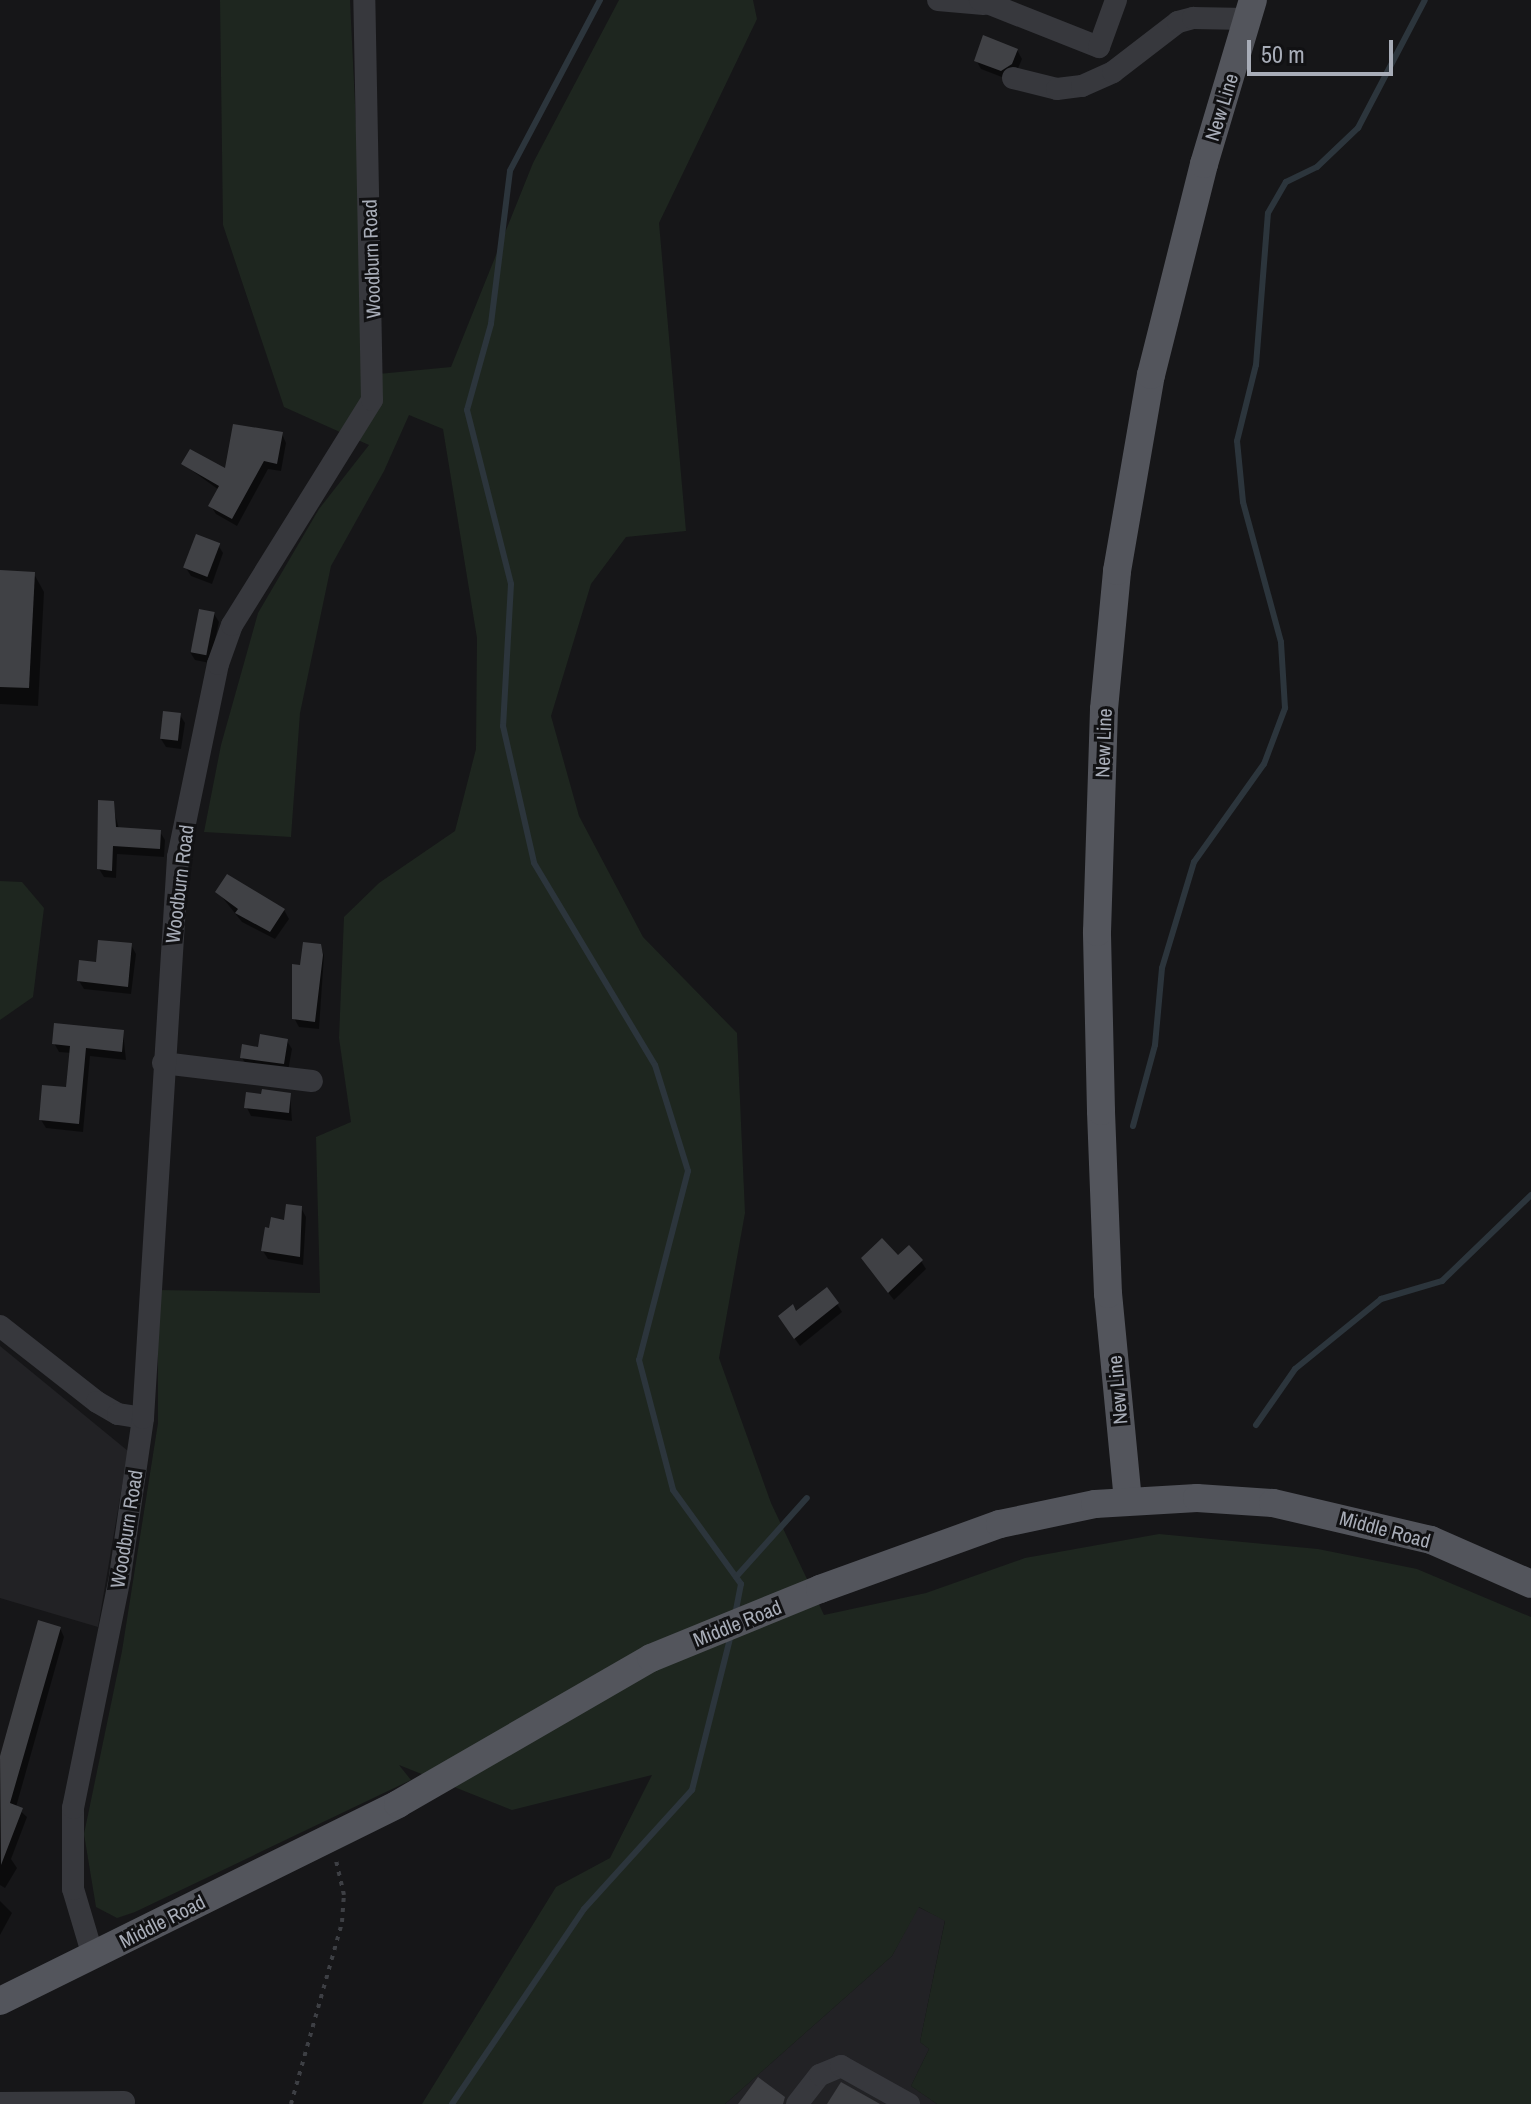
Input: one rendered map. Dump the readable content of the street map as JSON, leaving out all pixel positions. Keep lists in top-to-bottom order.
{
  "streets": {
    "main road": ["New Line", "Middle Road"],
    "street": ["Woodburn Road"]
  },
  "crossings": [
    ["New Line", "Middle Road"],
    ["Woodburn Road", "Middle Road"]
  ],
  "scale_bar": "50 m"
}
